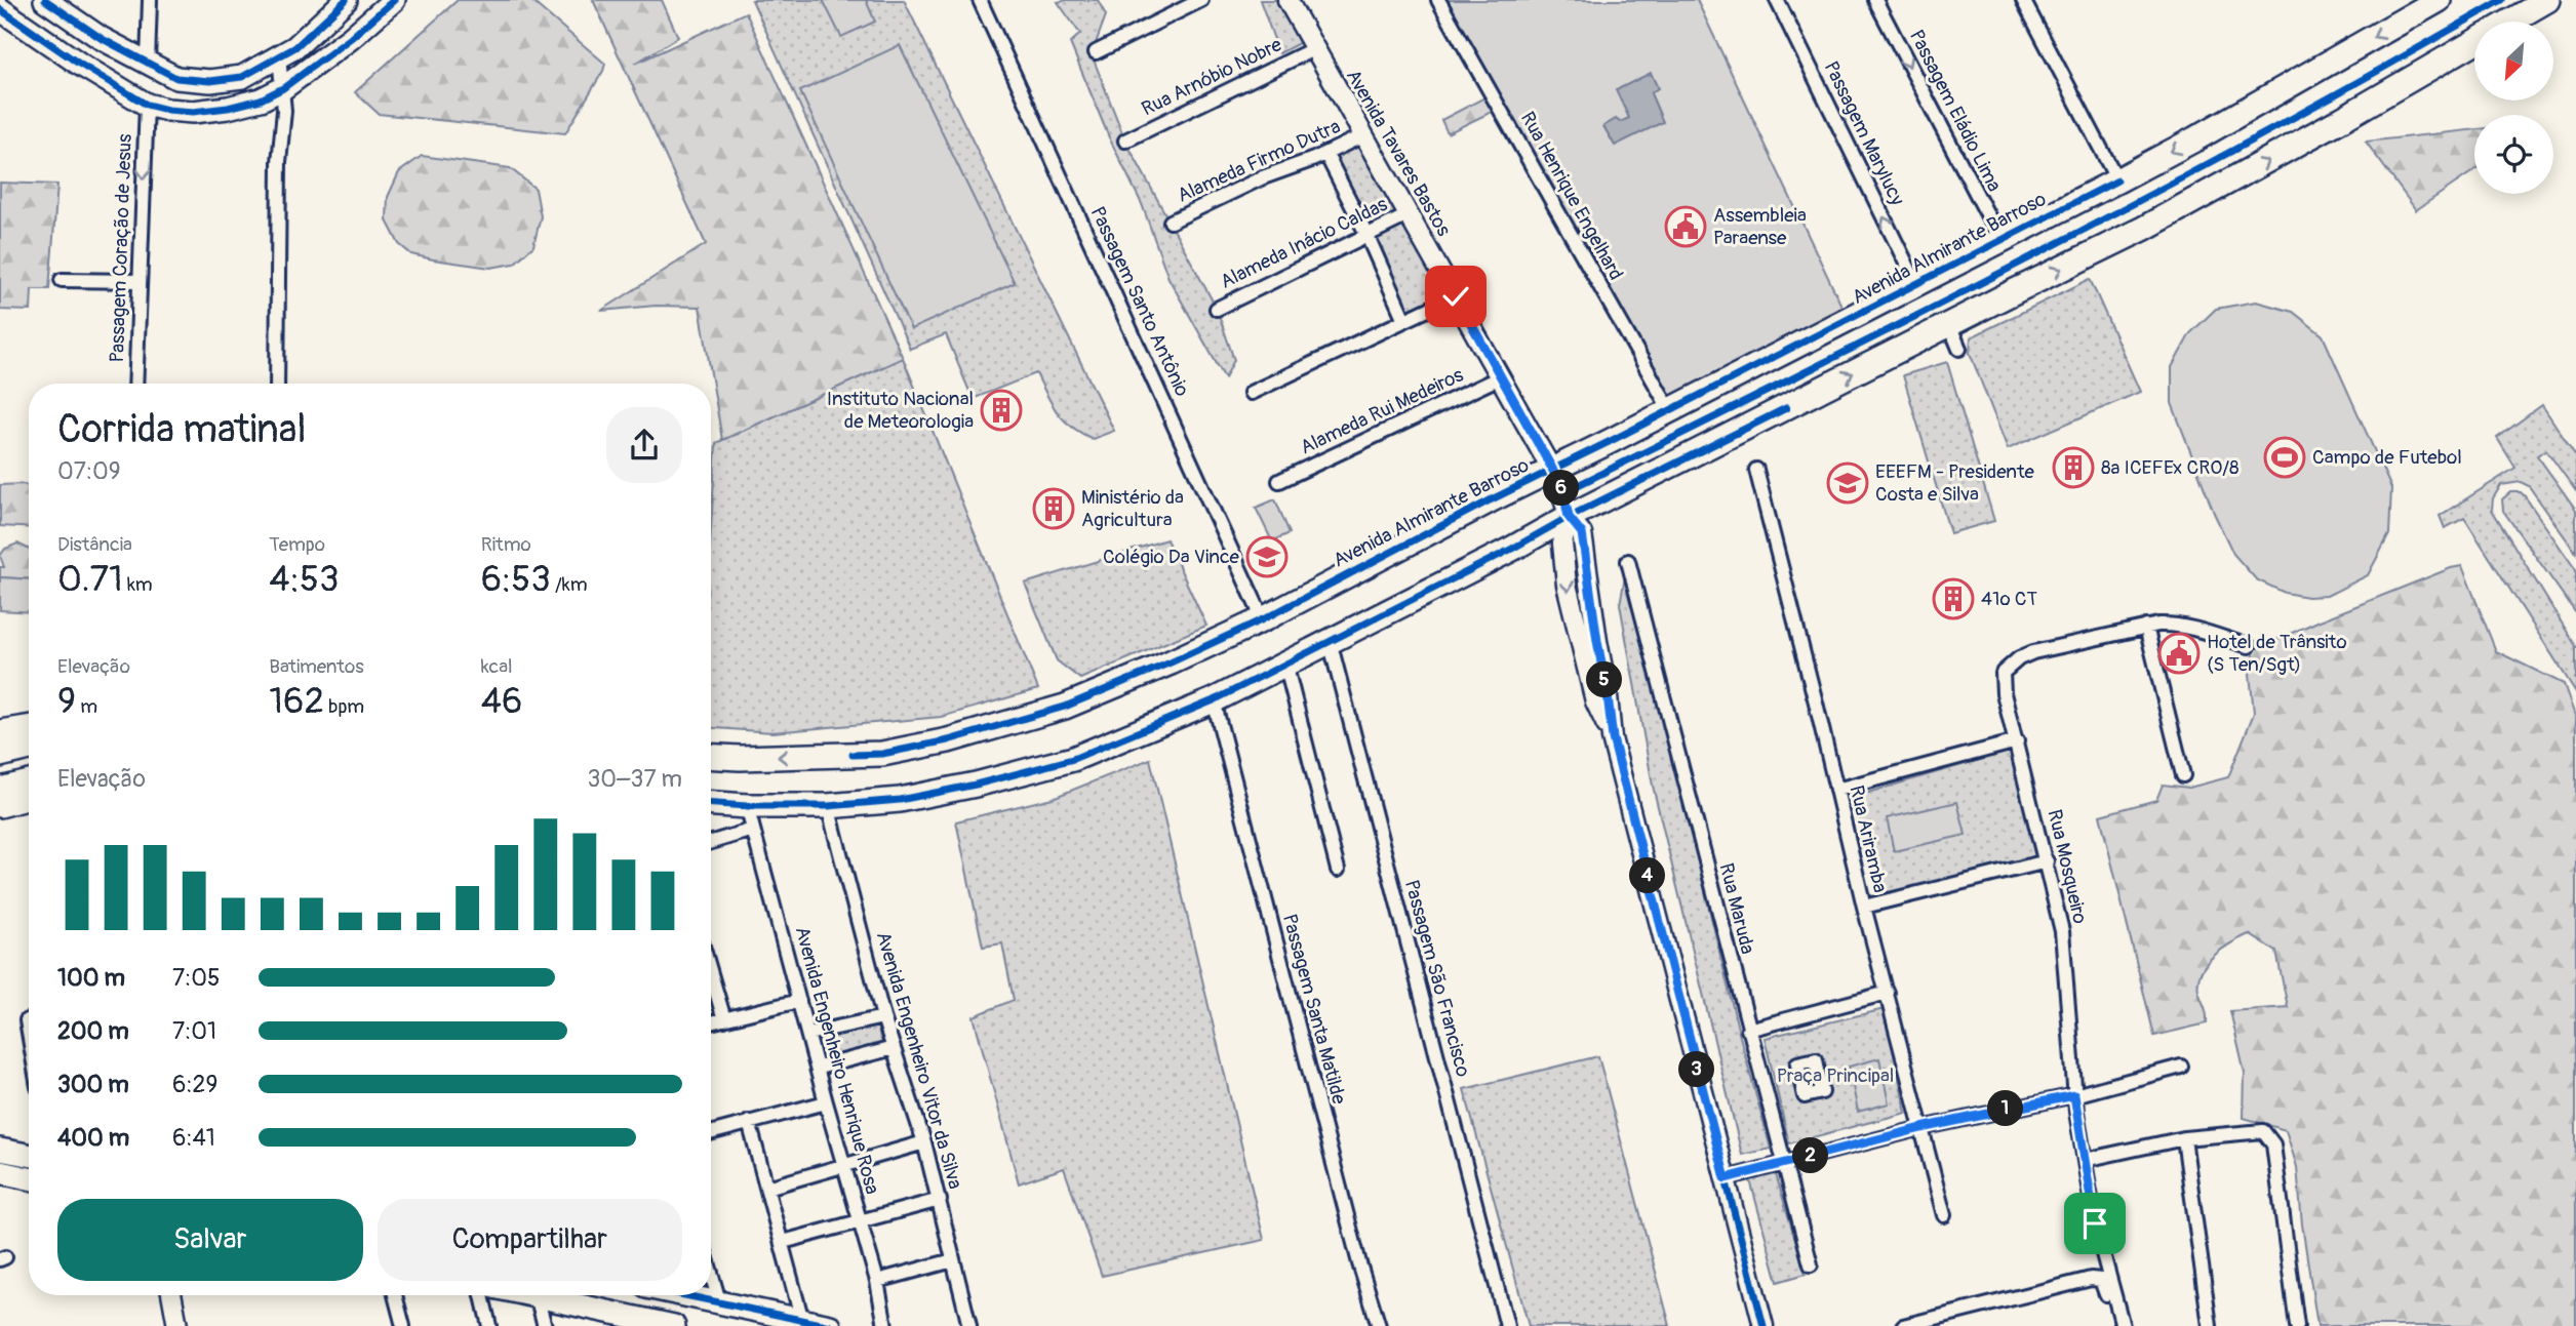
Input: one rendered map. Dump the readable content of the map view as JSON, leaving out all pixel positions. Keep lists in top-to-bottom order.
{
  "streets": {
    "highway": ["Avenida Almirante Barroso"],
    "main road": ["Avenida Tavares Bastos"],
    "street": [
      "Rua Arnóbio Nobre",
      "Passagem Eládio Lima",
      "Passagem Marylucy",
      "Alameda Firmo Dutra",
      "Rua Henrique Engelhard",
      "Alameda Inácio Caldas",
      "Passagem Coração de Jesus",
      "Passagem Santo Antônio",
      "Alameda Rui Medeiros",
      "Rua Ariramba",
      "Rua Mosqueiro",
      "Rua Maruda",
      "Passagem São Francisco",
      "Passagem Santa Matilde",
      "Avenida Engenheiro Henrique Rosa",
      "Avenida Engenheiro Vitor da Silva"
    ]
  },
  "crossings": [
    ["Rua Arnóbio Nobre", "Avenida Tavares Bastos"],
    ["Passagem Eládio Lima", "Avenida Almirante Barroso"],
    ["Passagem Marylucy", "Avenida Almirante Barroso"],
    ["Avenida Tavares Bastos", "Alameda Firmo Dutra"],
    ["Avenida Tavares Bastos", "Alameda Inácio Caldas"],
    ["Avenida Tavares Bastos", "Avenida Almirante Barroso"],
    ["Avenida Tavares Bastos", "Alameda Rui Medeiros"],
    ["Rua Henrique Engelhard", "Avenida Almirante Barroso"],
    ["Avenida Almirante Barroso", "Passagem Santo Antônio"]
  ],
  "one_way": ["Passagem Eládio Lima", "Passagem Marylucy", "Passagem Coração de Jesus"],
  "parks": ["Praça Principal"],
  "places": {
    "public building": ["Assembleia Paraense", "Hotel de Trânsito (S Ten/Sgt)"],
    "building": [
      "Instituto Nacional de Meteorologia",
      "8ª ICEFEx CRO/8",
      "Ministério da Agricultura",
      "41º CT"
    ],
    "sports": ["Campo de Futebol"],
    "school or university": ["EEEFM - Presidente Costa e Silva", "Colégio Da Vince"]
  },
  "north": "bottom left",
  "page": {
    "heading": ["Corrida matinal", "07:09"],
    "pins": [
      "6",
      "5",
      "4",
      "3",
      "1",
      "2"
    ],
    "stats": [
      ["Distância", "0.71 km"],
      ["Tempo", "4:53"],
      ["Ritmo", "6:53 /km"],
      ["Elevação", "9 m"],
      ["Batimentos", "162 bpm"],
      ["kcal", "46"]
    ],
    "chart": ["Elevação", "30–37 m"],
    "list": [
      {
        "name": "100 m",
        "note": "7:05"
      },
      {
        "name": "200 m",
        "note": "7:01"
      },
      {
        "name": "300 m",
        "note": "6:29"
      },
      {
        "name": "400 m",
        "note": "6:41"
      }
    ],
    "buttons": ["Salvar", "Compartilhar"]
  }
}
